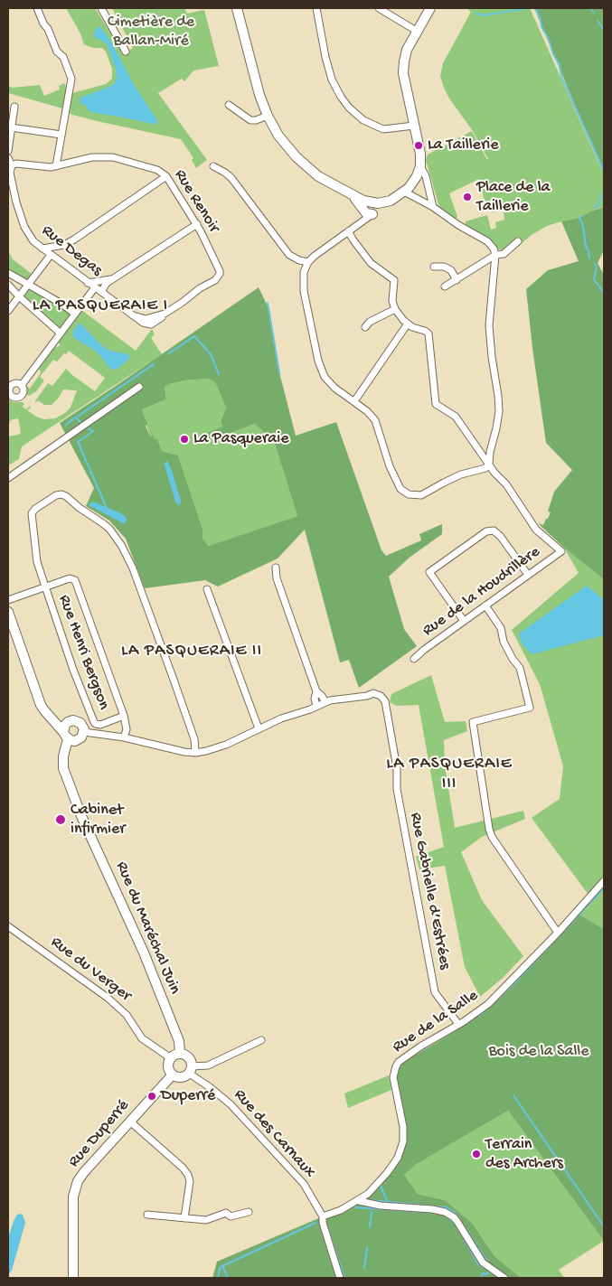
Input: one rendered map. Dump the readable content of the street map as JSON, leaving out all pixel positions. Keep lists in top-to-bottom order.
{
  "streets": {
    "street": [
      "Rue Renoir",
      "Rue Degas",
      "Rue de la Houdrillère",
      "Rue Henri Bergson",
      "Rue Gabrielle d’Estrées",
      "Rue du Maréchal Juin",
      "Rue du Verger",
      "Rue de la Salle",
      "Rue Duperré",
      "Rue des Carnaux"
    ]
  },
  "crossings": [
    ["Rue Renoir", "Rue Degas"],
    ["Rue Gabrielle d’Estrées", "Rue de la Salle"],
    ["Rue du Maréchal Juin", "Rue du Verger"],
    ["Rue du Maréchal Juin", "Rue Duperré"],
    ["Rue du Maréchal Juin", "Rue des Carnaux"],
    ["Rue du Verger", "Rue Duperré"],
    ["Rue du Verger", "Rue des Carnaux"],
    ["Rue de la Salle", "Rue des Carnaux"],
    ["Rue Duperré", "Rue des Carnaux"]
  ],
  "districts": ["LA PASQUERAIE I", "LA PASQUERAIE II", "LA PASQUERAIE III"],
  "parks": ["Cimetière de Ballan-Miré", "Bois de la Salle"],
  "places": [
    "La Taillerie",
    "Place de la Taillerie",
    "La Pasqueraie",
    "Cabinet infirmier",
    "Duperré",
    "Terrain des Archers"
  ]
}
